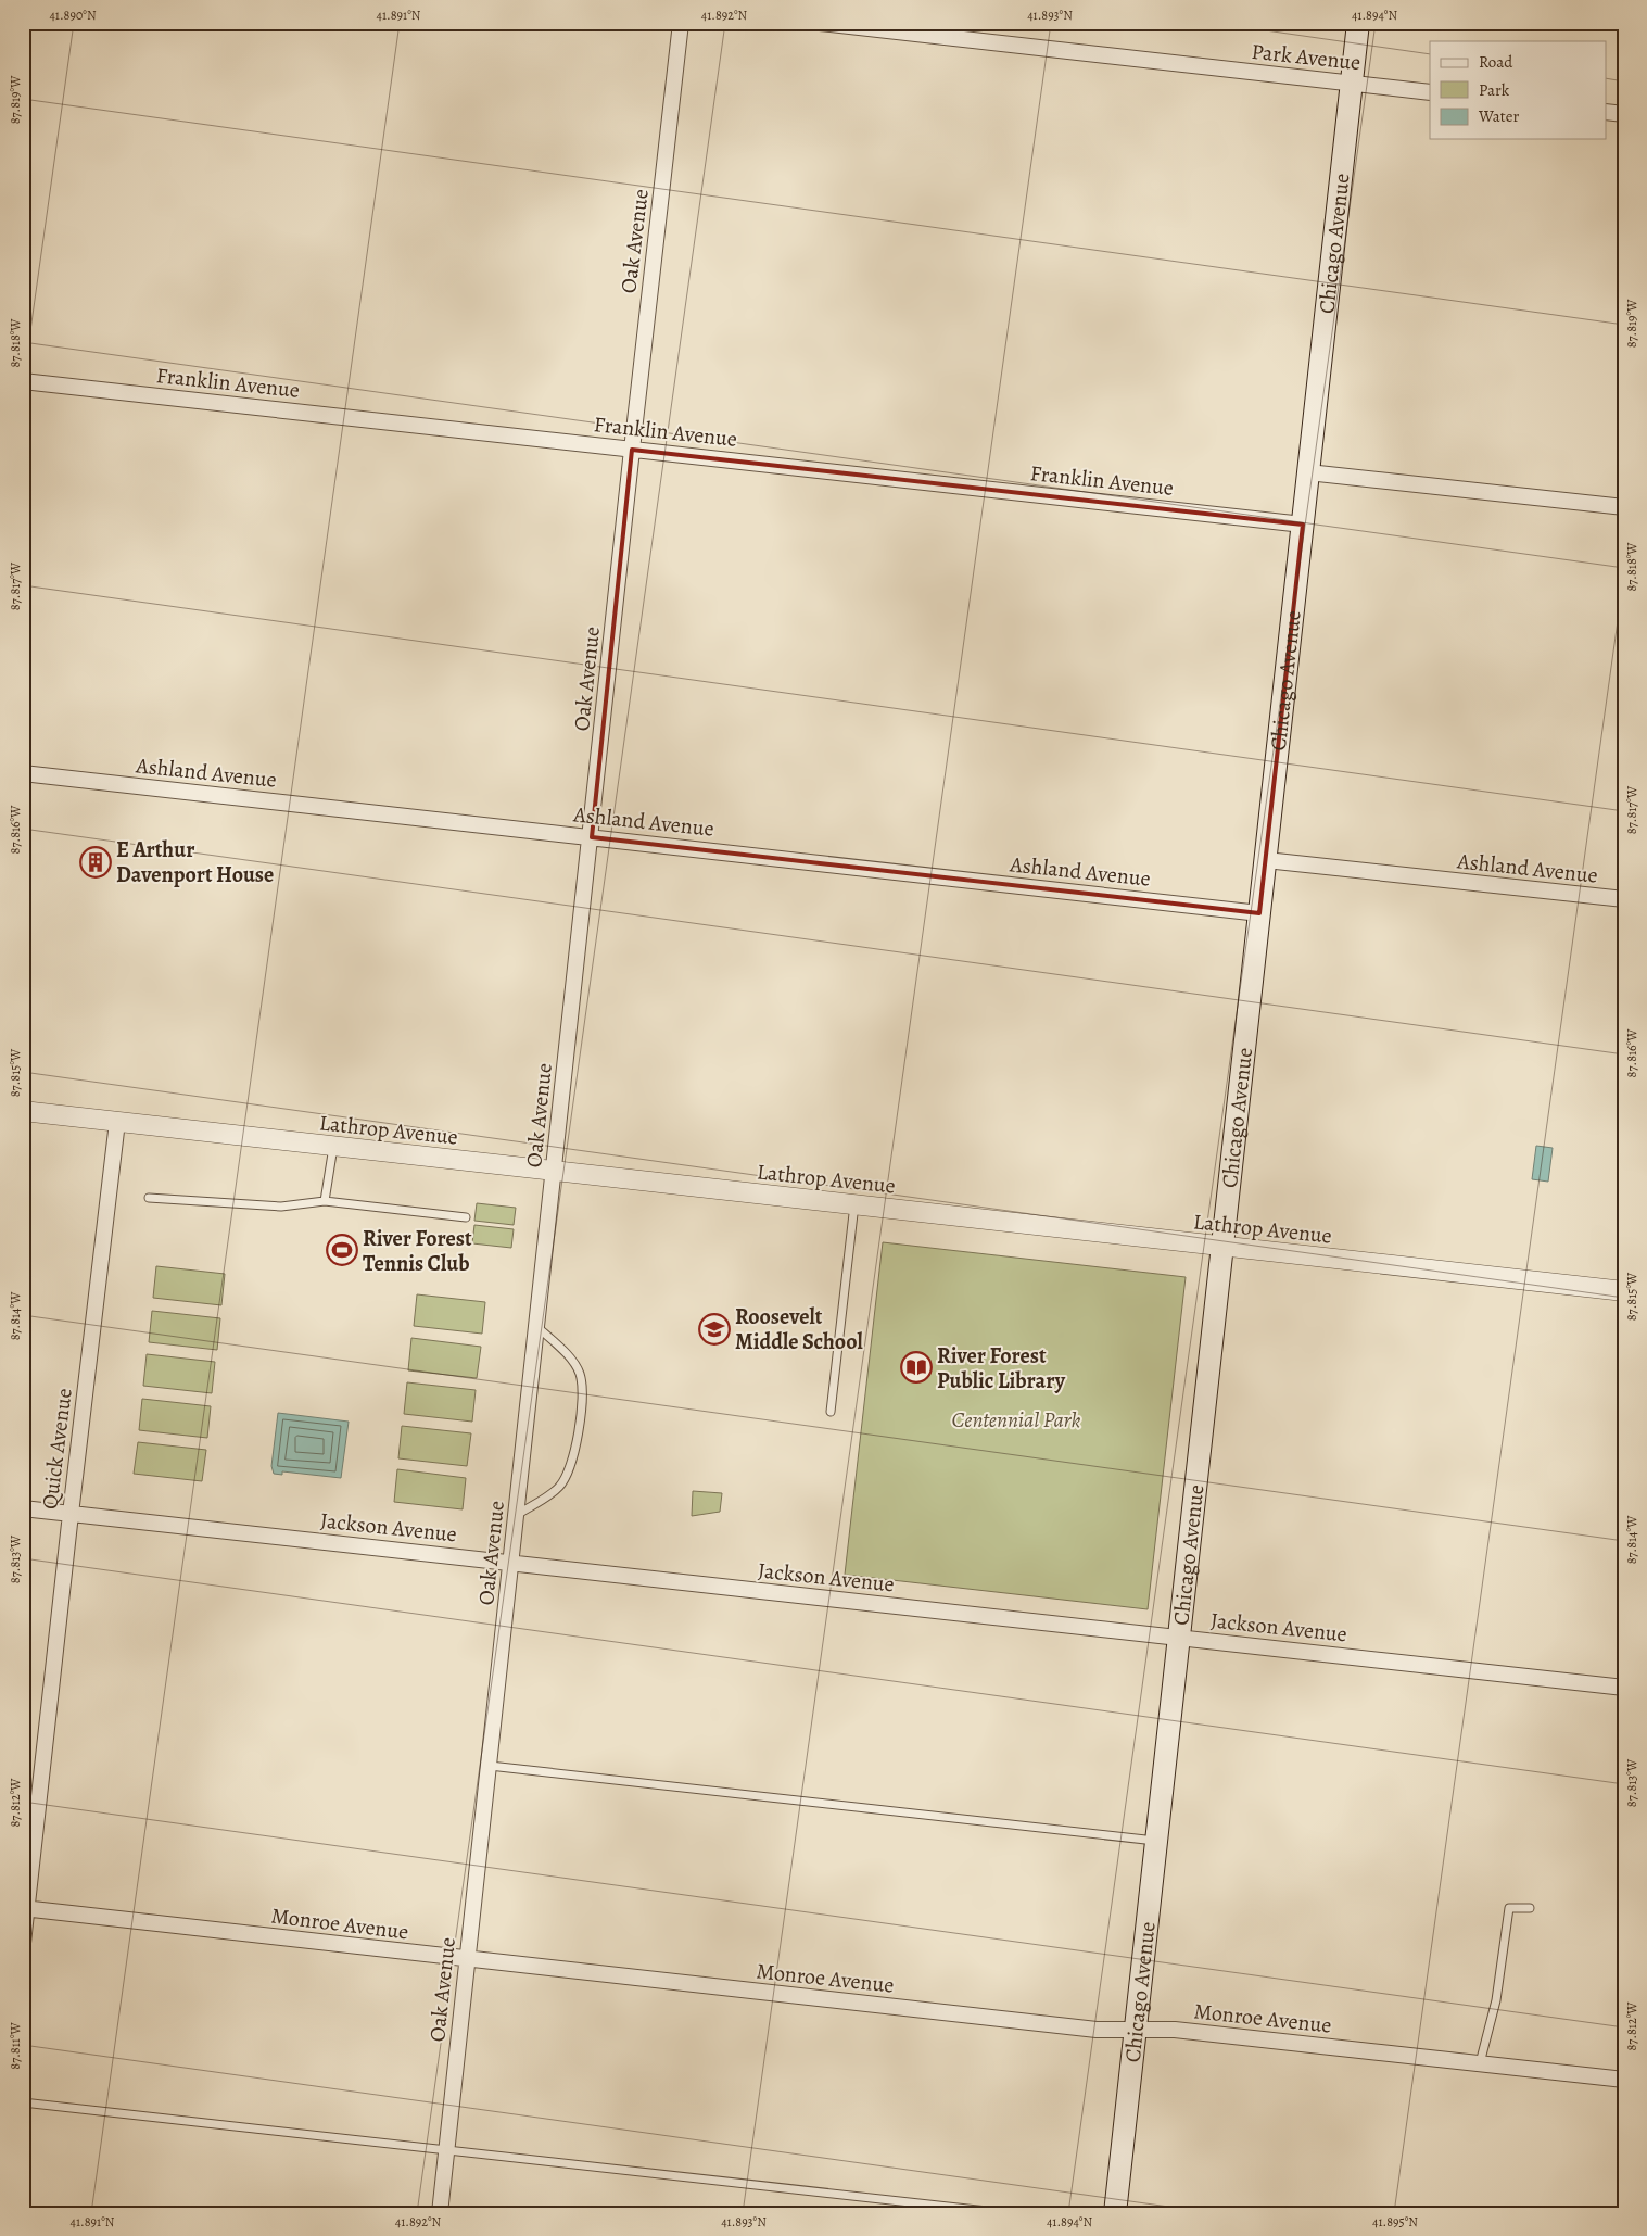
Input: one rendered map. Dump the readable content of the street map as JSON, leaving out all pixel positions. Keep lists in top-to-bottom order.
{
  "streets": {
    "main road": ["Chicago Avenue"],
    "street": [
      "Park Avenue",
      "Oak Avenue",
      "Franklin Avenue",
      "Ashland Avenue",
      "Lathrop Avenue",
      "Quick Avenue",
      "Jackson Avenue",
      "Monroe Avenue"
    ]
  },
  "crossings": [
    ["Park Avenue", "Chicago Avenue"],
    ["Oak Avenue", "Franklin Avenue"],
    ["Oak Avenue", "Ashland Avenue"],
    ["Oak Avenue", "Lathrop Avenue"],
    ["Oak Avenue", "Jackson Avenue"],
    ["Oak Avenue", "Monroe Avenue"],
    ["Chicago Avenue", "Franklin Avenue"],
    ["Chicago Avenue", "Ashland Avenue"],
    ["Chicago Avenue", "Lathrop Avenue"],
    ["Chicago Avenue", "Jackson Avenue"],
    ["Chicago Avenue", "Monroe Avenue"],
    ["Lathrop Avenue", "Quick Avenue"],
    ["Quick Avenue", "Jackson Avenue"],
    ["Quick Avenue", "Monroe Avenue"]
  ],
  "parks": ["Centennial Park"],
  "places": {
    "building": ["E Arthur Davenport House"],
    "sports": ["River Forest Tennis Club"],
    "school or university": ["Roosevelt Middle School"],
    "library": ["River Forest Public Library"]
  },
  "legend": ["Road", "Park", "Water"],
  "coordinates": [
    "41.890°N",
    "41.891°N",
    "41.892°N",
    "41.893°N",
    "41.894°N",
    "87.819°W",
    "87.818°W",
    "87.817°W",
    "87.816°W",
    "87.815°W",
    "87.814°W",
    "87.813°W",
    "87.812°W",
    "87.811°W",
    "41.895°N"
  ]
}
